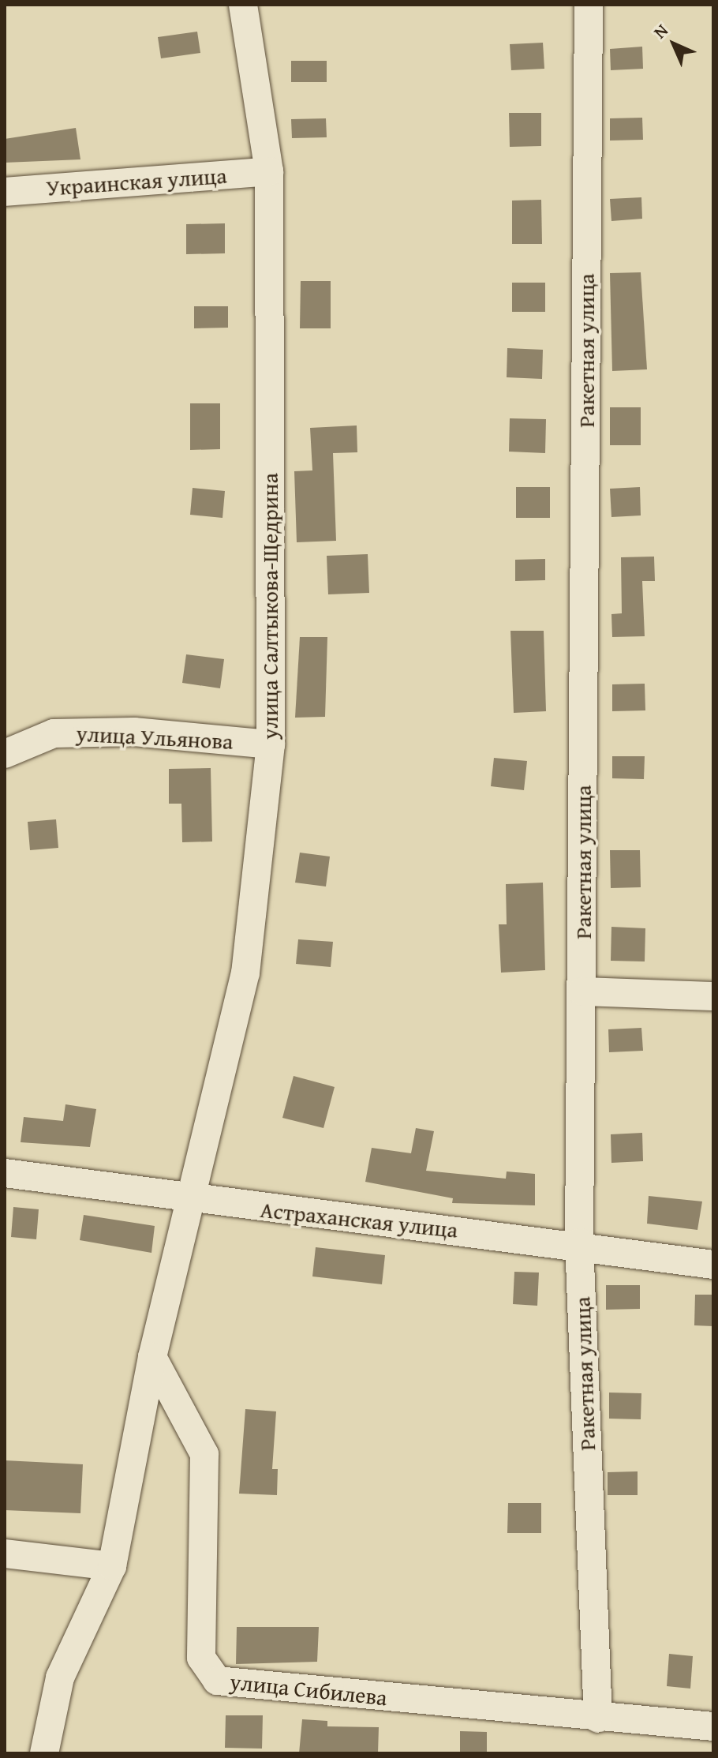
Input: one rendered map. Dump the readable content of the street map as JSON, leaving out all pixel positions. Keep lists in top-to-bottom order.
{
  "streets": {
    "street": [
      "Украинская улица",
      "Ракетная улица",
      "улица Салтыкова-Щедрина",
      "улица Ульянова",
      "Астраханская улица",
      "улица Сибилева"
    ]
  },
  "crossings": [
    ["Украинская улица", "улица Салтыкова-Щедрина"],
    ["Ракетная улица", "Астраханская улица"],
    ["Ракетная улица", "улица Сибилева"],
    ["улица Салтыкова-Щедрина", "улица Ульянова"],
    ["улица Салтыкова-Щедрина", "Астраханская улица"]
  ],
  "north": "top left"
}
